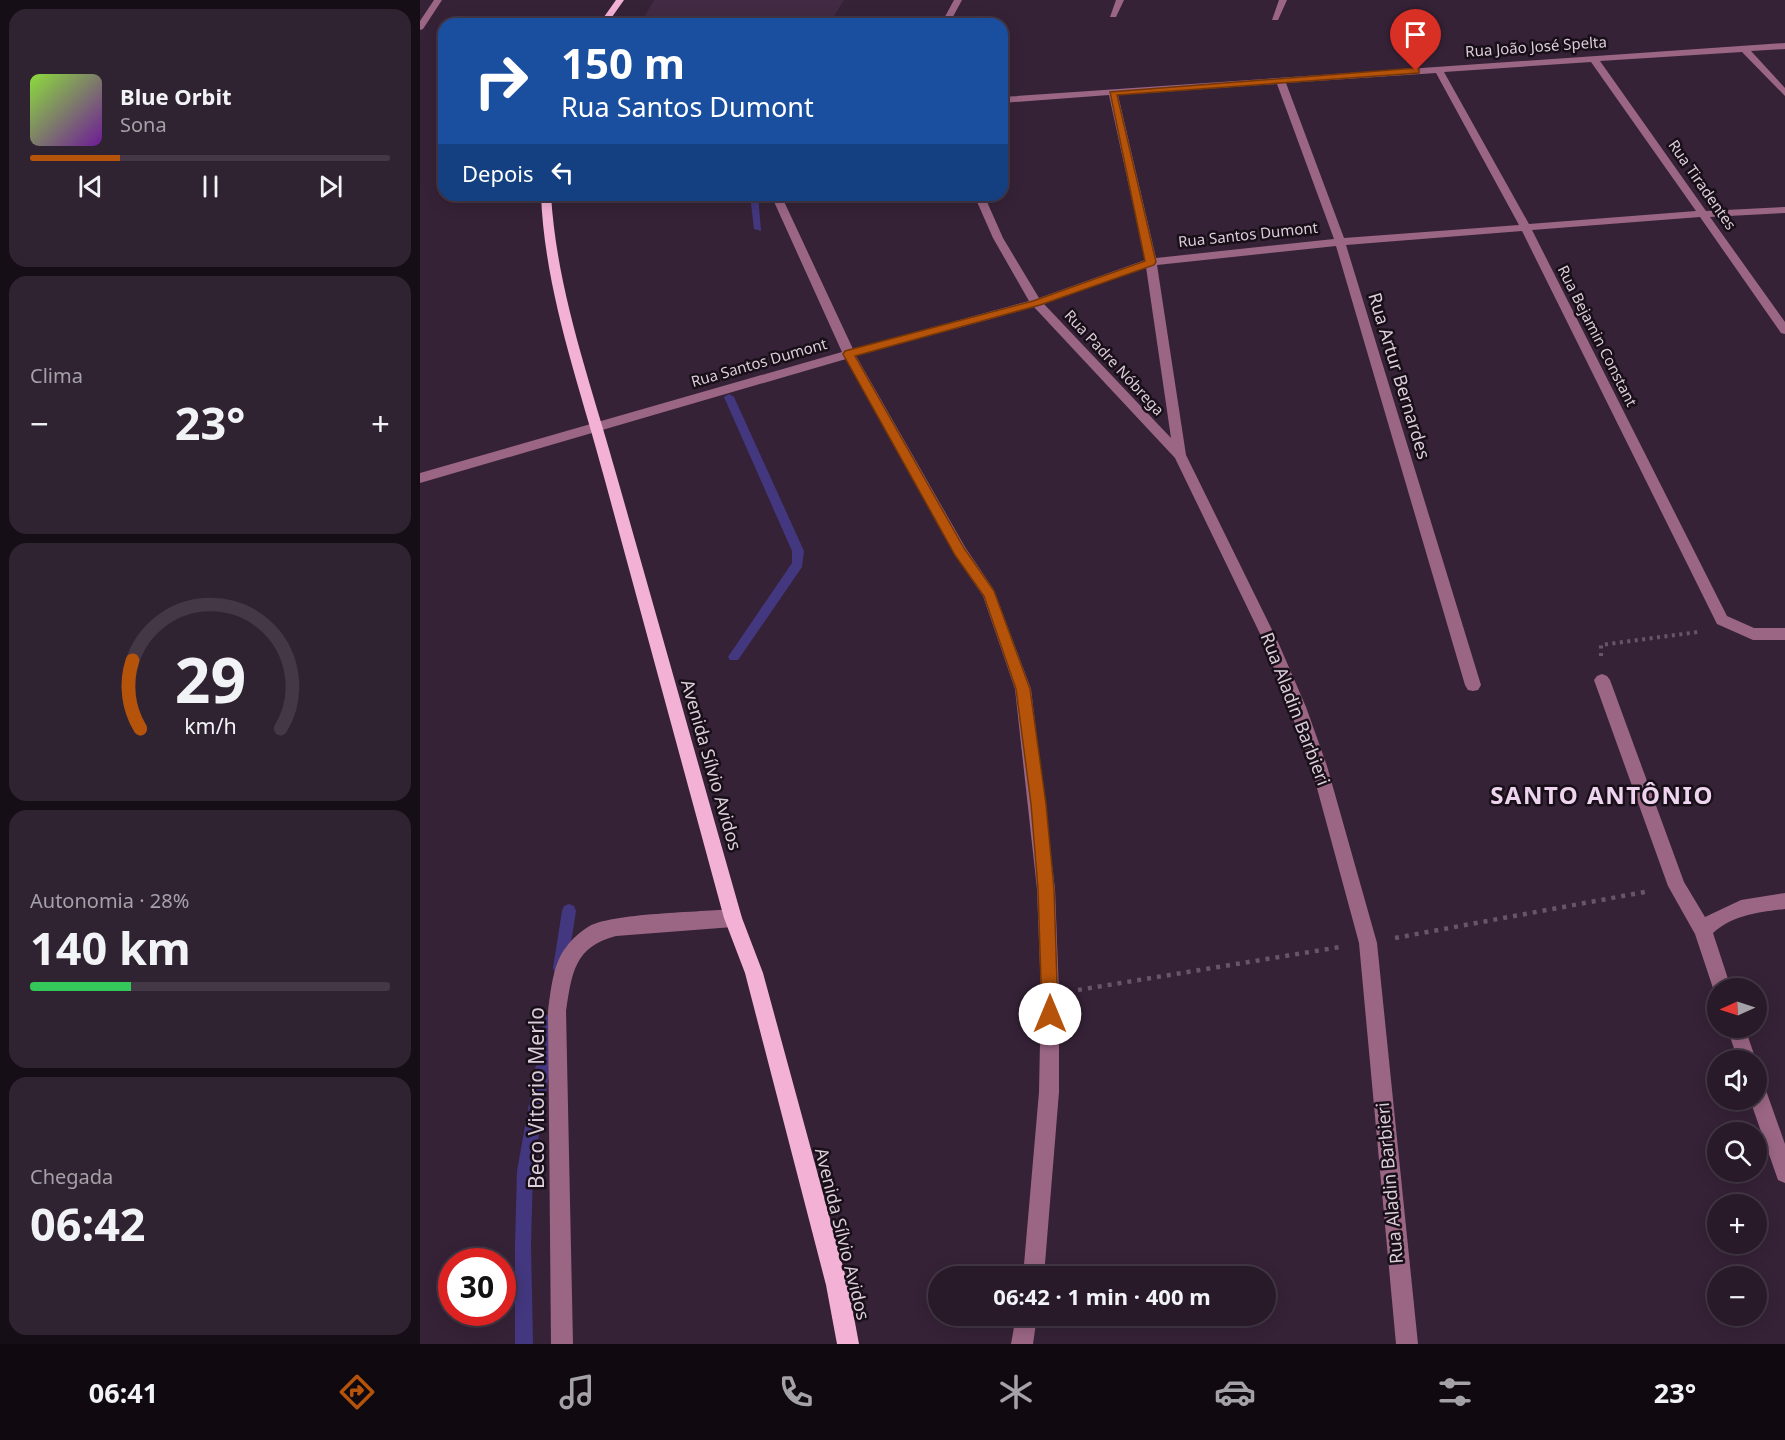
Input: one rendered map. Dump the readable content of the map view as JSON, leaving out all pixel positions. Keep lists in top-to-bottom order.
{
  "streets": {
    "main road": ["Avenida Sílvio Avidos"],
    "street": [
      "Rua João José Spelta",
      "Rua Tiradentes",
      "Rua Santos Dumont",
      "Rua Bejamin Constant",
      "Rua Padre Nóbrega",
      "Rua Artur Bernardes",
      "Rua Aladin Barbieri",
      "Beco Vitorio Merlo"
    ]
  },
  "crossings": [
    ["Rua João José Spelta", "Rua Tiradentes"],
    ["Rua João José Spelta", "Rua Bejamin Constant"],
    ["Rua João José Spelta", "Rua Artur Bernardes"],
    ["Rua João José Spelta", "Rua Aladin Barbieri"],
    ["Rua Tiradentes", "Rua Santos Dumont"],
    ["Rua Santos Dumont", "Rua Bejamin Constant"],
    ["Rua Santos Dumont", "Rua Padre Nóbrega"],
    ["Rua Santos Dumont", "Rua Artur Bernardes"],
    ["Rua Santos Dumont", "Rua Aladin Barbieri"],
    ["Rua Santos Dumont", "Avenida Sílvio Avidos"],
    ["Rua Padre Nóbrega", "Rua Aladin Barbieri"],
    ["Avenida Sílvio Avidos", "Beco Vitorio Merlo"]
  ],
  "districts": ["SANTO ANTÔNIO"],
  "north": "left",
  "page": {
    "turn": ["150 m", "Rua Santos Dumont"],
    "song": ["Blue Orbit", "Sona"],
    "then": "Depois",
    "tile": [
      "Clima",
      ["Autonomia · 28%", "140 km"],
      ["Chegada", "06:42"]
    ],
    "heat": ["−", "23°", "+"],
    "map_buttons": ["+", "−"],
    "limit": "30",
    "trip": "06:42 · 1 min · 400 m",
    "tabs": ["06:41", "23°"],
    "gauge": ["29", "km/h"]
  }
}
